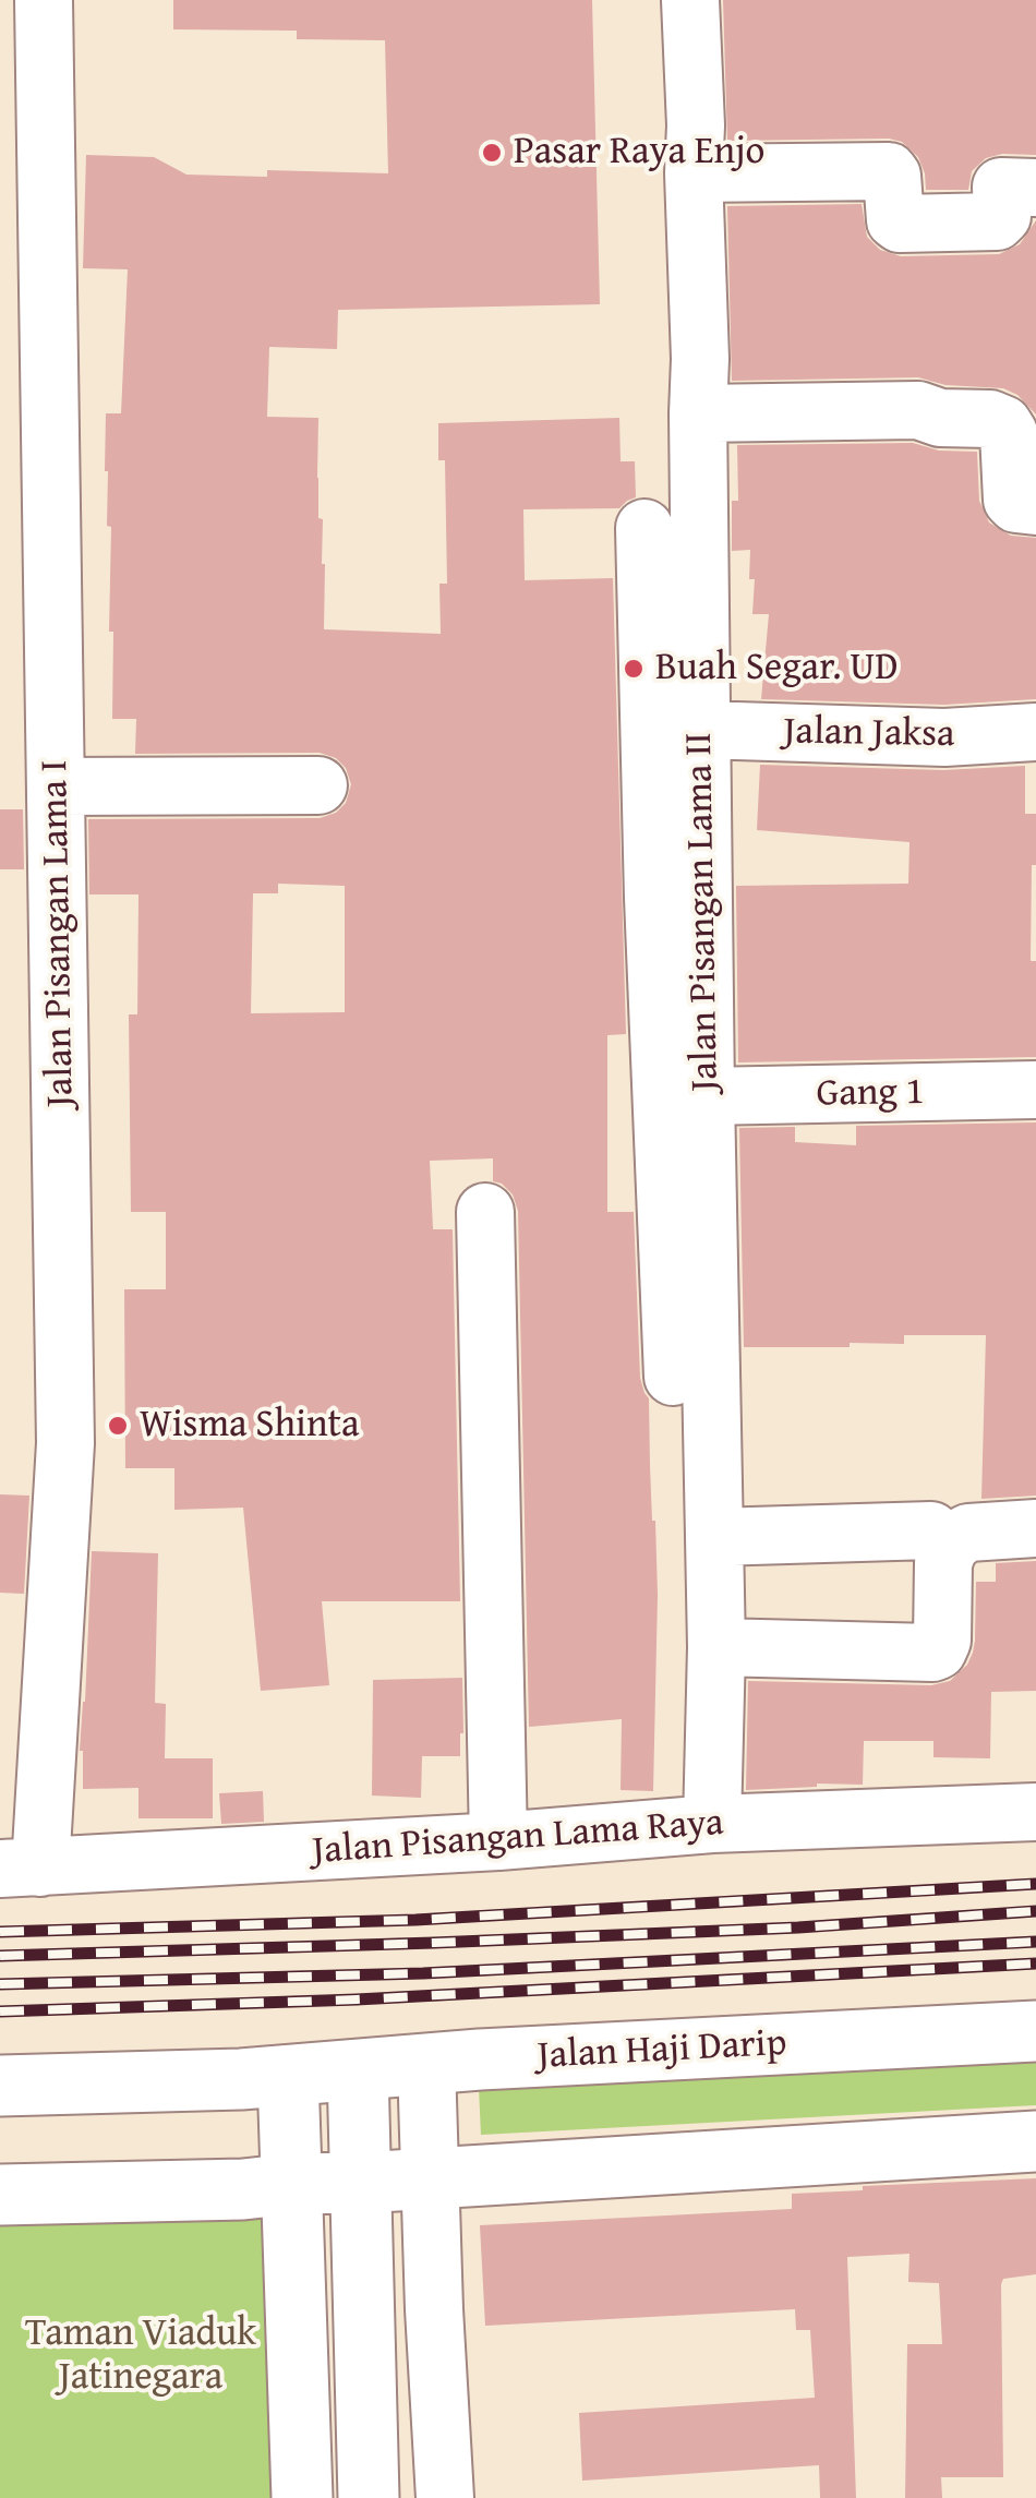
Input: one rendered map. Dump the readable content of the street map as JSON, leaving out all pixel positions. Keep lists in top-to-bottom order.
{
  "streets": {
    "main road": ["Jalan Haji Darip"],
    "street": [
      "Jalan Jaksa",
      "Jalan Pisangan Lama II",
      "Jalan Pisangan Lama I",
      "Gang 1",
      "Jalan Pisangan Lama Raya"
    ]
  },
  "crossings": [
    ["Jalan Jaksa", "Jalan Pisangan Lama II"],
    ["Jalan Pisangan Lama II", "Gang 1"],
    ["Jalan Pisangan Lama II", "Jalan Pisangan Lama Raya"],
    ["Jalan Pisangan Lama I", "Jalan Pisangan Lama Raya"]
  ],
  "parks": ["Taman Viaduk Jatinegara"],
  "places": ["Pasar Raya Enjo", "Buah Segar. UD", "Wisma Shinta"]
}
